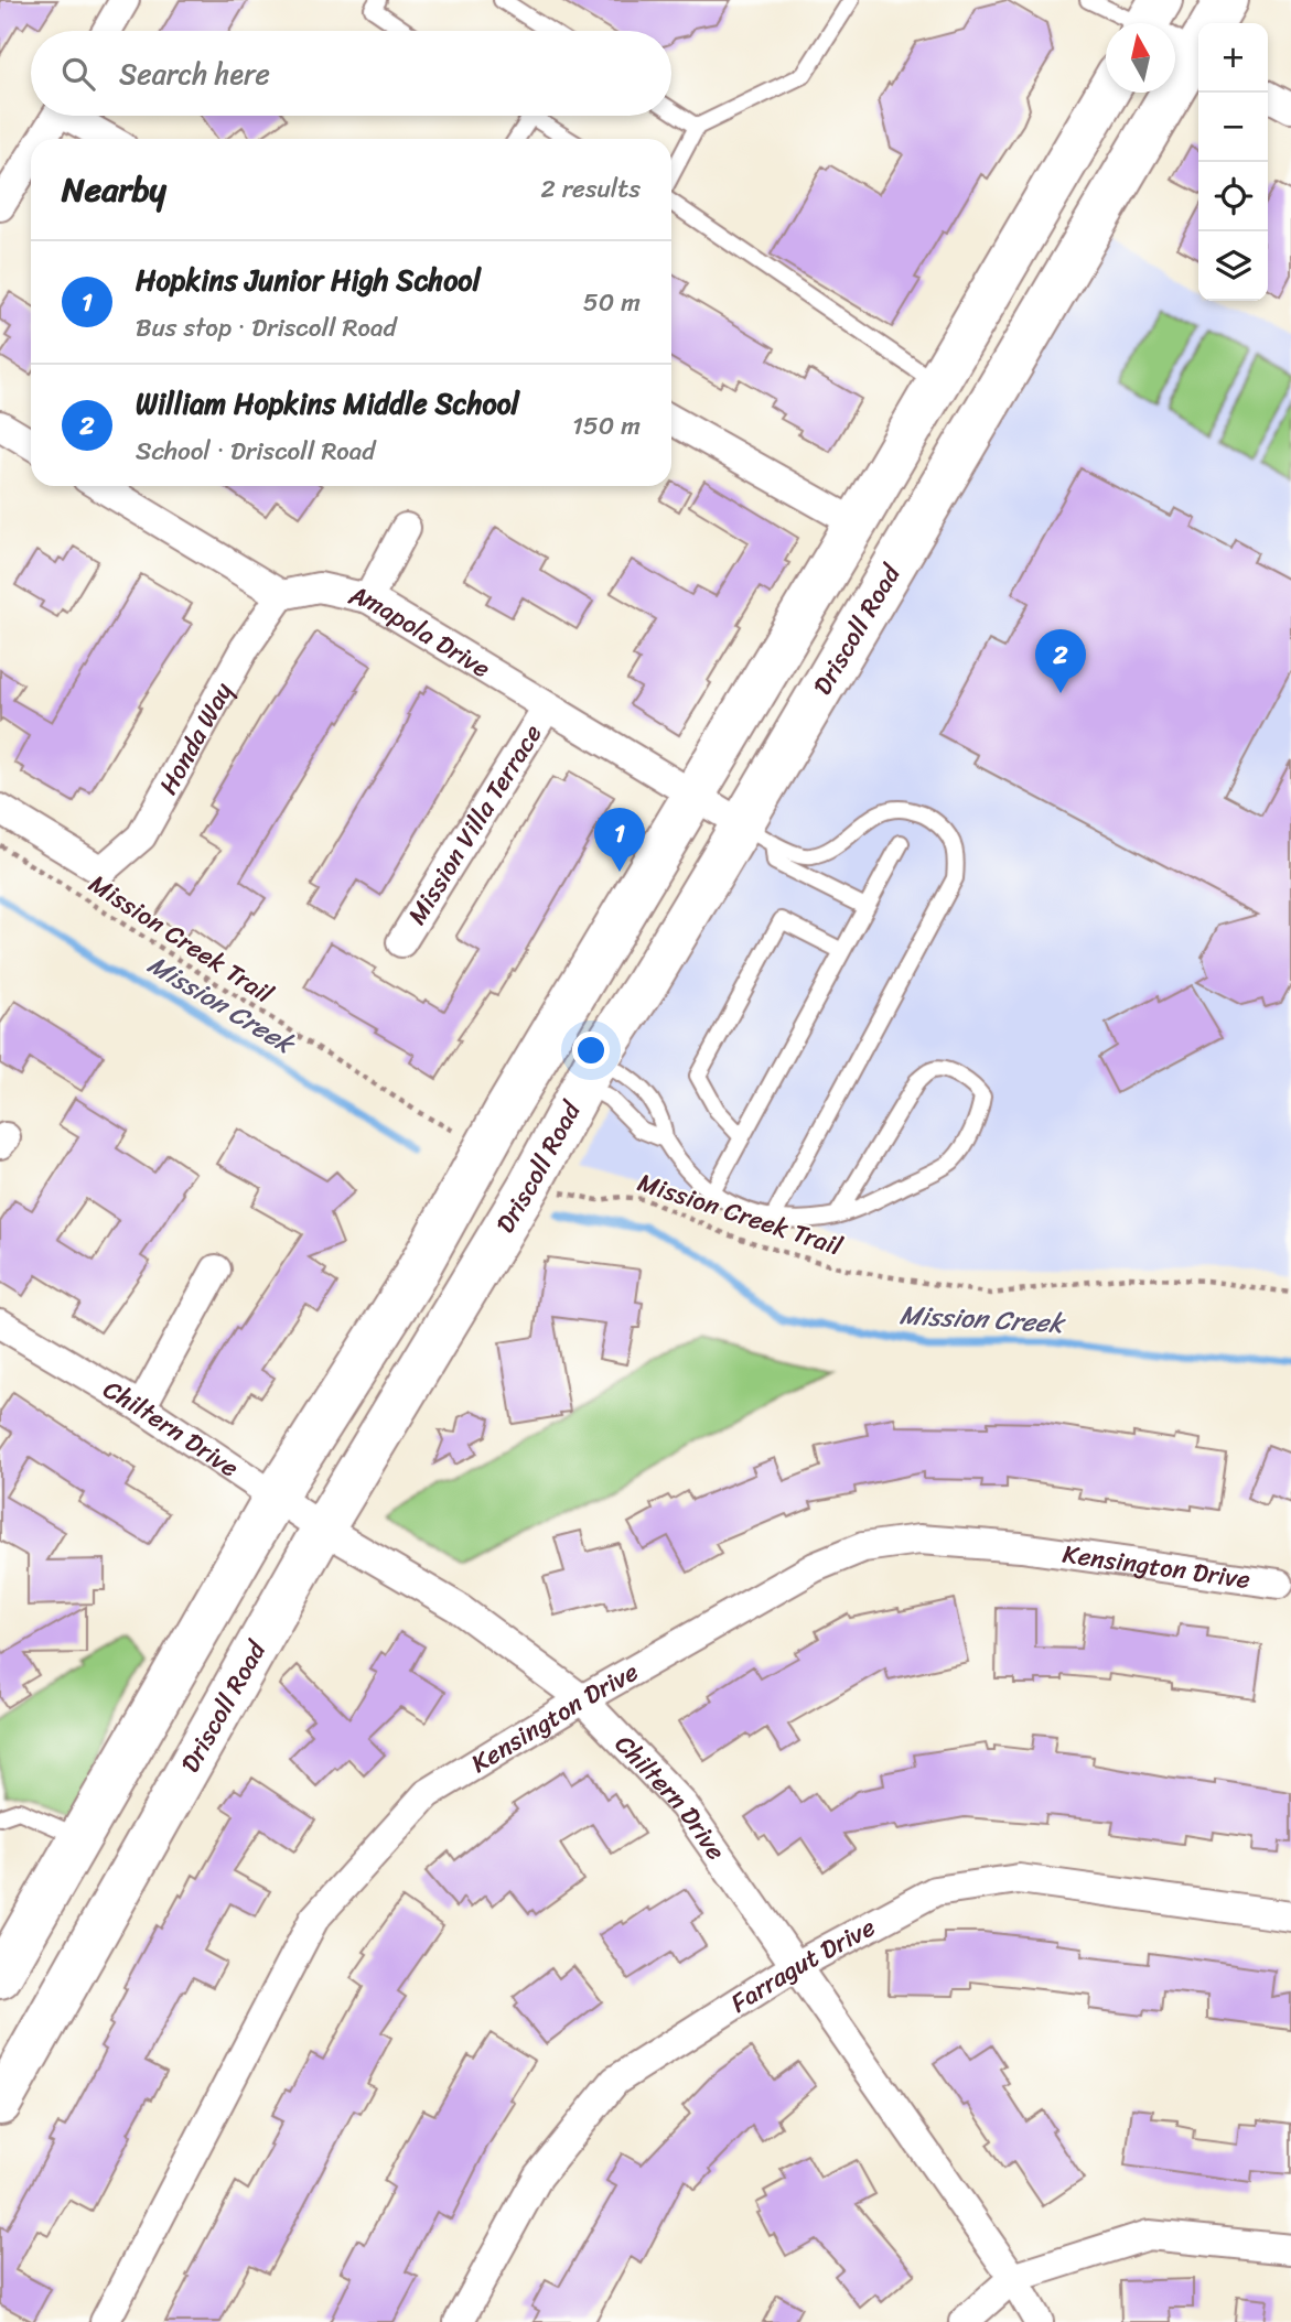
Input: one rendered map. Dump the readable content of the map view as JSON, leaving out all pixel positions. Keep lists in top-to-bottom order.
{
  "streets": {
    "street": [
      "Driscoll Road",
      "Amapola Drive",
      "Honda Way",
      "Mission Villa Terrace",
      "Chiltern Drive",
      "Kensington Drive",
      "Farragut Drive"
    ],
    "path": ["Mission Creek Trail"]
  },
  "crossings": [
    ["Driscoll Road", "Amapola Drive"],
    ["Driscoll Road", "Chiltern Drive"],
    ["Amapola Drive", "Honda Way"],
    ["Amapola Drive", "Mission Villa Terrace"],
    ["Chiltern Drive", "Kensington Drive"],
    ["Chiltern Drive", "Farragut Drive"]
  ],
  "water": ["Mission Creek"],
  "north": "top",
  "page": {
    "map_buttons": ["+", "−"],
    "search": "Search here",
    "heading": ["Nearby", "2 results"],
    "list": [
      {
        "mark": "1",
        "name": "Hopkins Junior High School",
        "note": "Bus stop · Driscoll Road",
        "value": "50 m"
      },
      {
        "mark": "2",
        "name": "William Hopkins Middle School",
        "note": "School · Driscoll Road",
        "value": "150 m"
      }
    ],
    "pins": ["2", "1"]
  }
}
